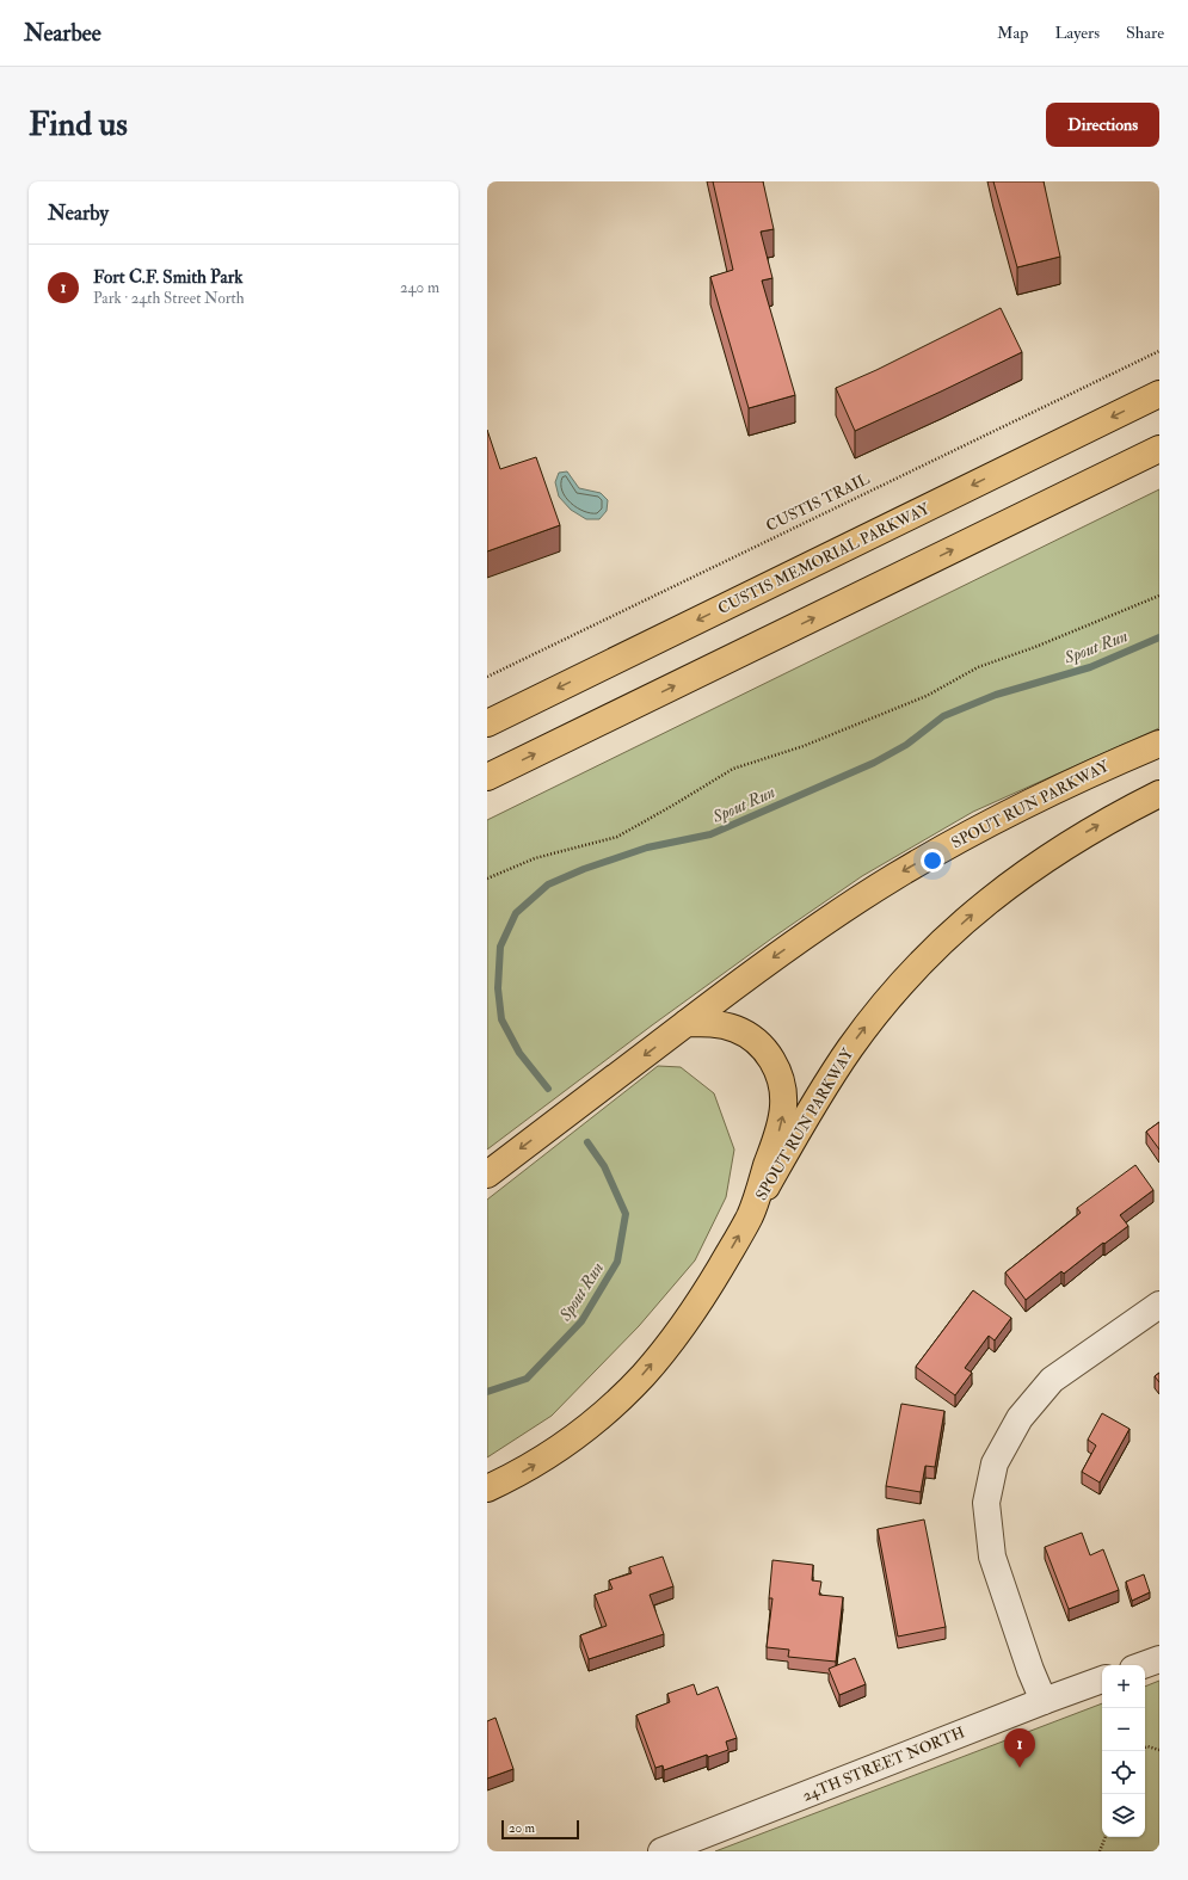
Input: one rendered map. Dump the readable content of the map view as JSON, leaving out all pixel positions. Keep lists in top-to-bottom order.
{
  "streets": {
    "main road": ["CUSTIS MEMORIAL PARKWAY", "SPOUT RUN PARKWAY"],
    "street": ["24TH STREET NORTH"],
    "path": ["CUSTIS TRAIL"]
  },
  "water": ["Spout Run"],
  "scale_bar": "20 m",
  "page": {
    "header": "Nearbee",
    "nav": ["Map", "Layers", "Share"],
    "buttons": "Directions",
    "title": "Find us",
    "heading": "Nearby",
    "list": [
      {
        "mark": "1",
        "name": "Fort C.F. Smith Park",
        "note": "Park · 24th Street North",
        "value": "240 m"
      }
    ],
    "map_buttons": ["+", "−"],
    "pins": "1",
    "scale": "20 m"
  }
}
